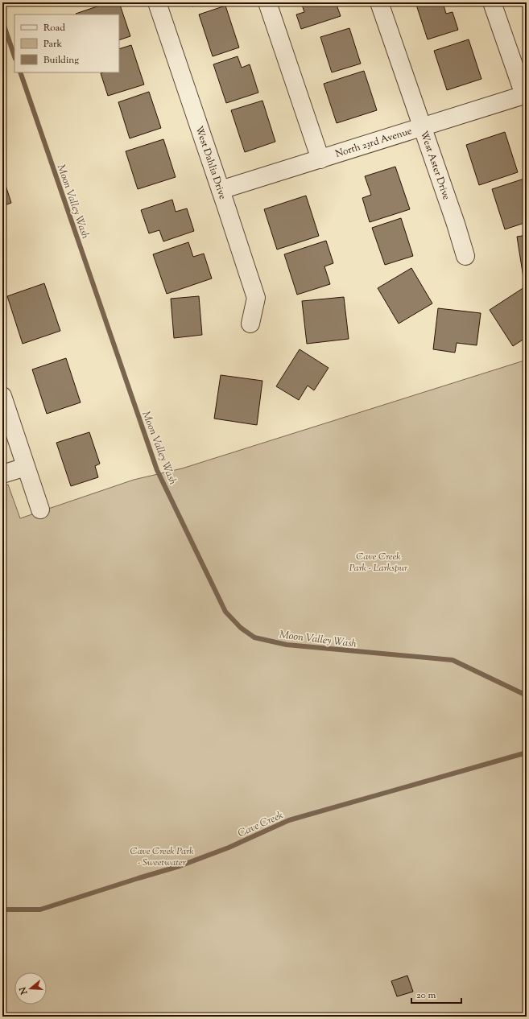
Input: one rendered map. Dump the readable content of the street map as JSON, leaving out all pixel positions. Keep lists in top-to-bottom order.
{
  "streets": {
    "street": ["North 23rd Avenue", "West Dahlia Drive", "West Aster Drive"]
  },
  "crossings": [
    ["North 23rd Avenue", "West Dahlia Drive"],
    ["North 23rd Avenue", "West Aster Drive"]
  ],
  "water": ["Moon Valley Wash", "Cave Creek"],
  "parks": ["Cave Creek Park - Larkspur", "Cave Creek Park - Sweetwater"],
  "legend": ["Road", "Park", "Building"],
  "scale_bar": "20 m",
  "north": "left"
}
